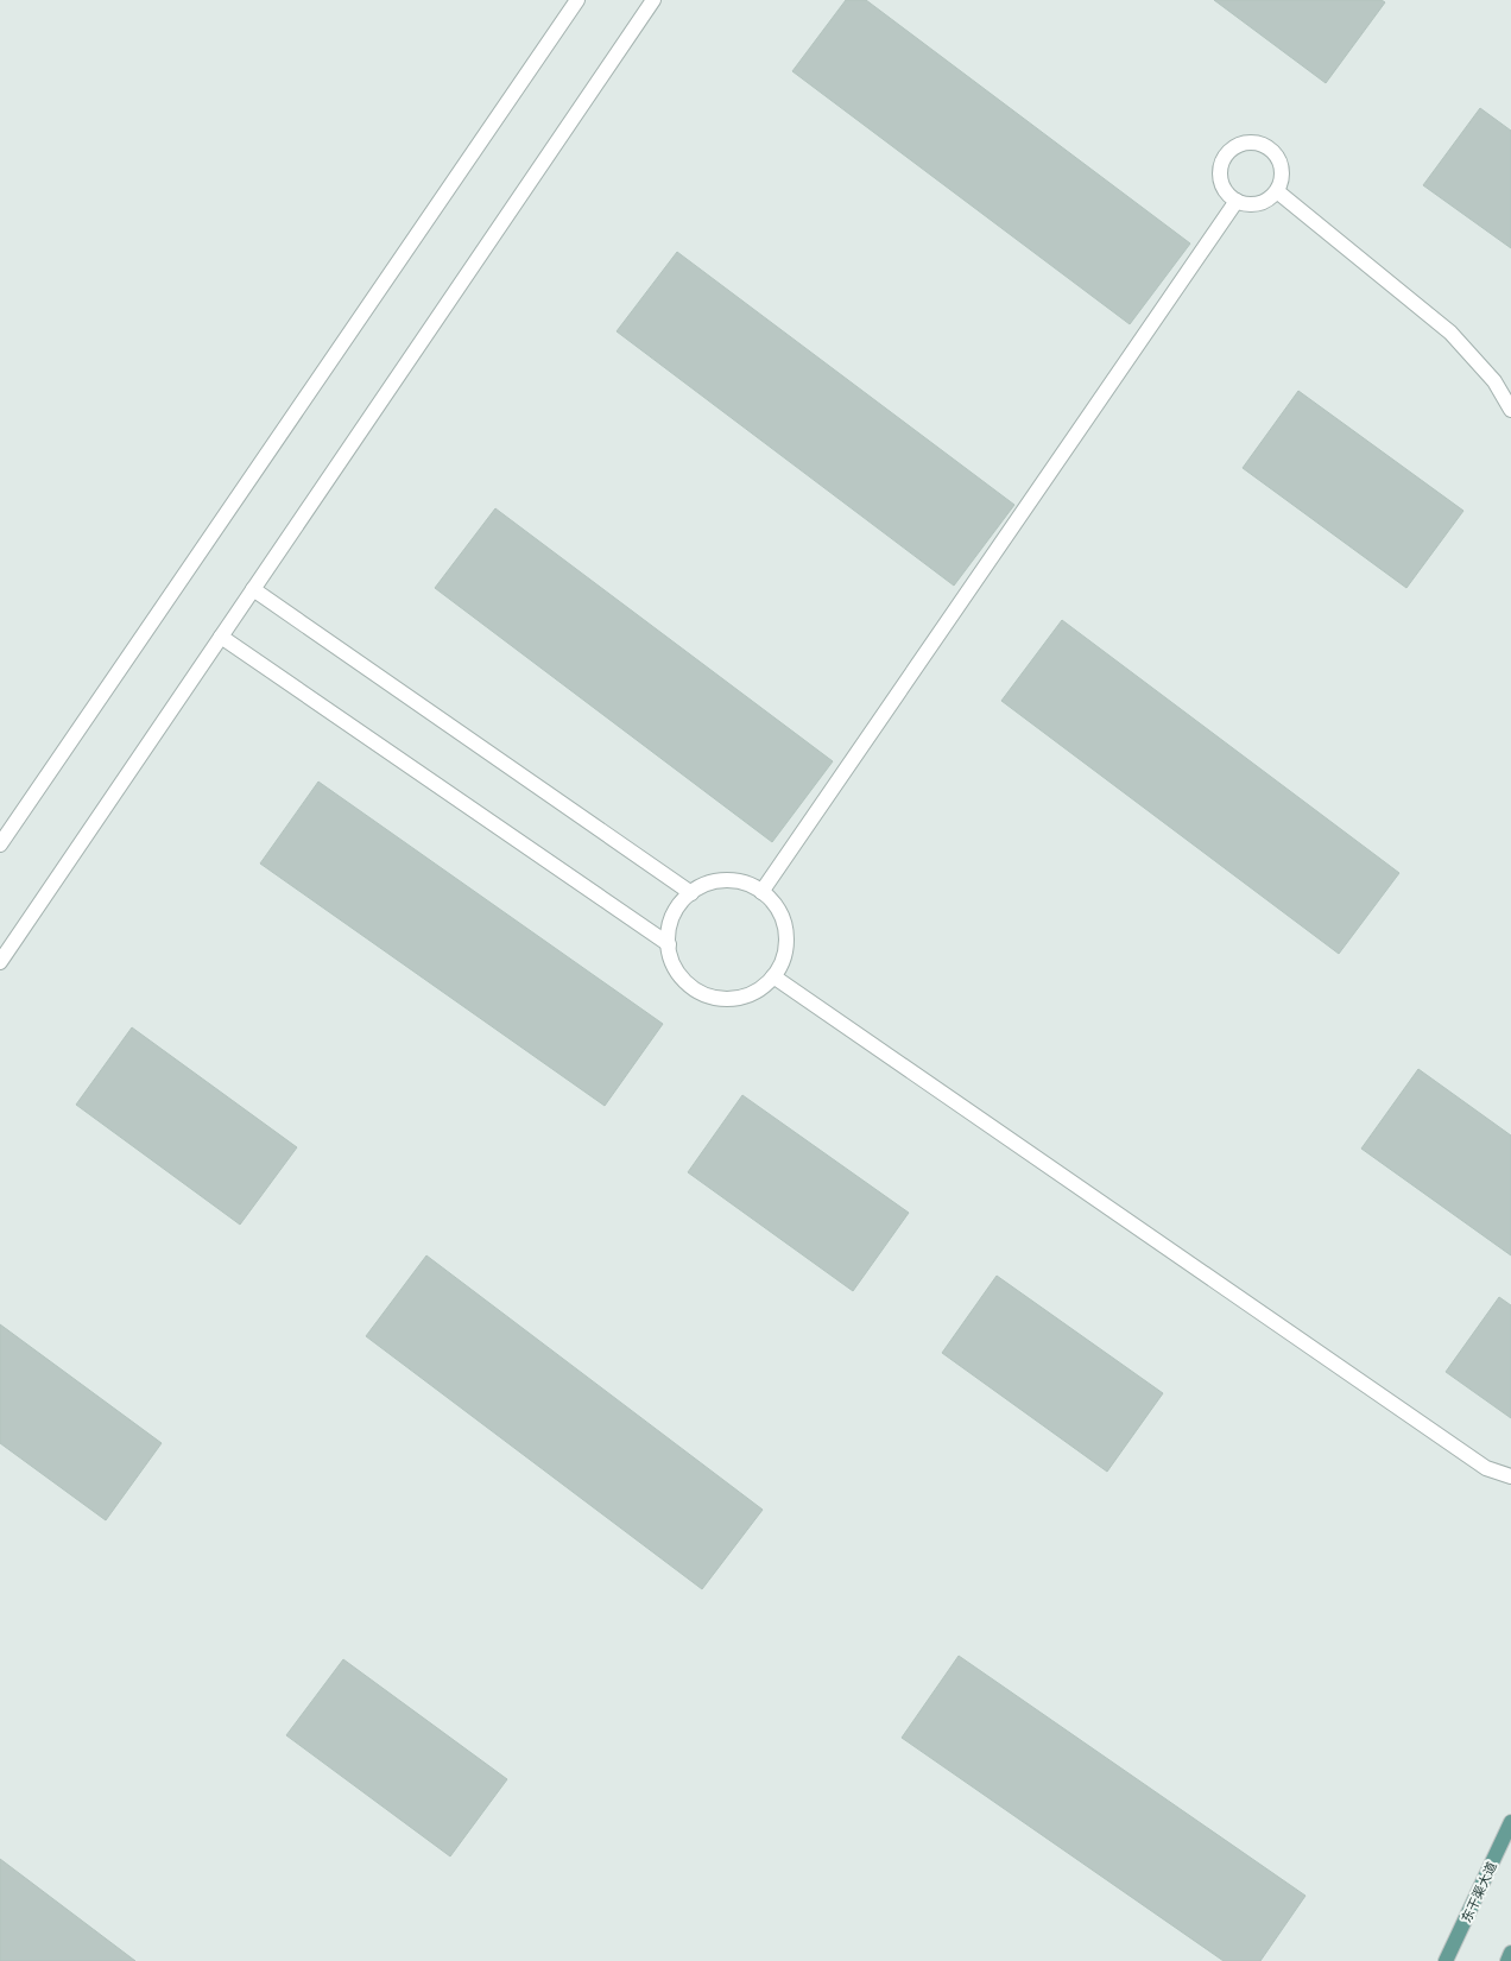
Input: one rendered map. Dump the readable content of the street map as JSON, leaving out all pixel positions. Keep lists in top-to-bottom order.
{
  "streets": {
    "main road": ["东干渠大道"]
  }
}
